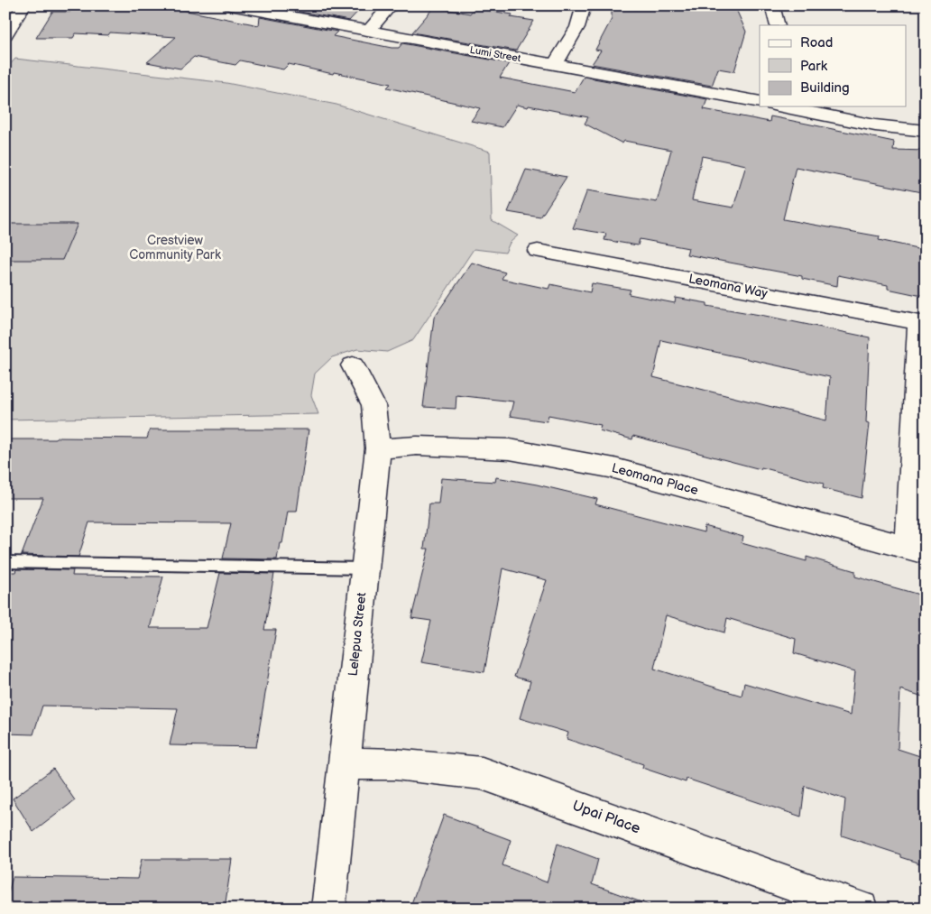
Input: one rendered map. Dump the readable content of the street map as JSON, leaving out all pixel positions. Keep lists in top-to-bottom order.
{
  "streets": {
    "street": [
      "Lumi Street",
      "Leomana Way",
      "Leomana Place",
      "Lelepua Street",
      "Upai Place"
    ]
  },
  "crossings": [
    ["Leomana Way", "Leomana Place"],
    ["Leomana Place", "Lelepua Street"],
    ["Lelepua Street", "Upai Place"]
  ],
  "parks": ["Crestview Community Park"],
  "legend": ["Road", "Park", "Building"]
}
